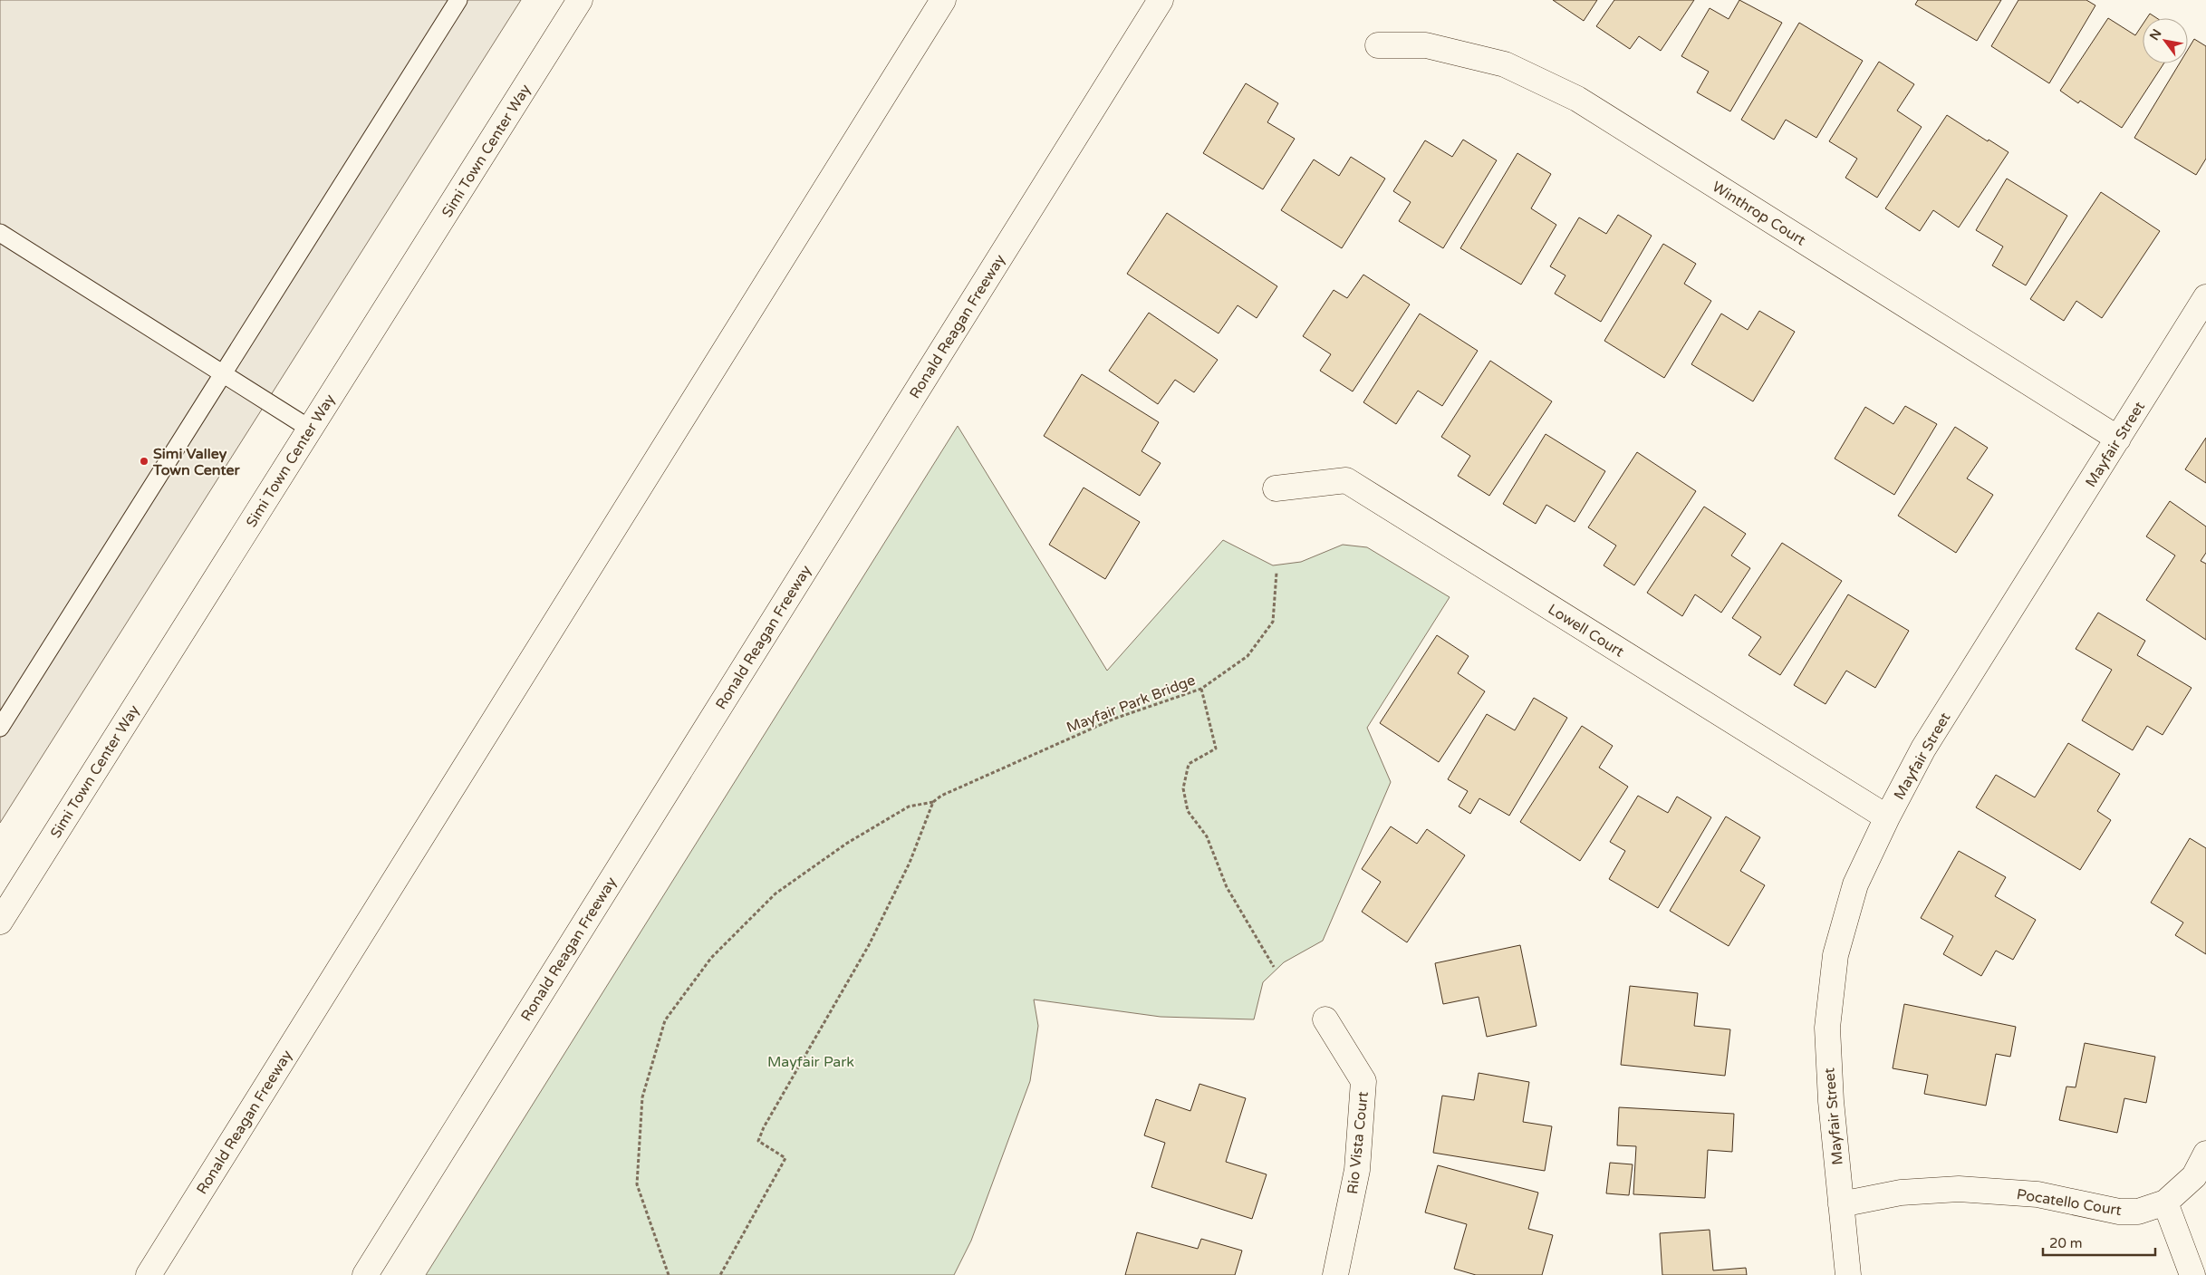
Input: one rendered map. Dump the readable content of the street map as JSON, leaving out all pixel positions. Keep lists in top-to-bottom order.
{
  "streets": {
    "main road": [
      "Simi Town Center Way",
      "Winthrop Court",
      "Ronald Reagan Freeway",
      "Mayfair Street",
      "Lowell Court",
      "Rio Vista Court",
      "Pocatello Court"
    ],
    "path": ["Mayfair Park Bridge"]
  },
  "crossings": [
    ["Winthrop Court", "Mayfair Street"],
    ["Mayfair Street", "Lowell Court"],
    ["Mayfair Street", "Pocatello Court"]
  ],
  "parks": ["Mayfair Park"],
  "places": ["Simi Valley Town Center"],
  "scale_bar": "20 m",
  "north": "top left"
}
